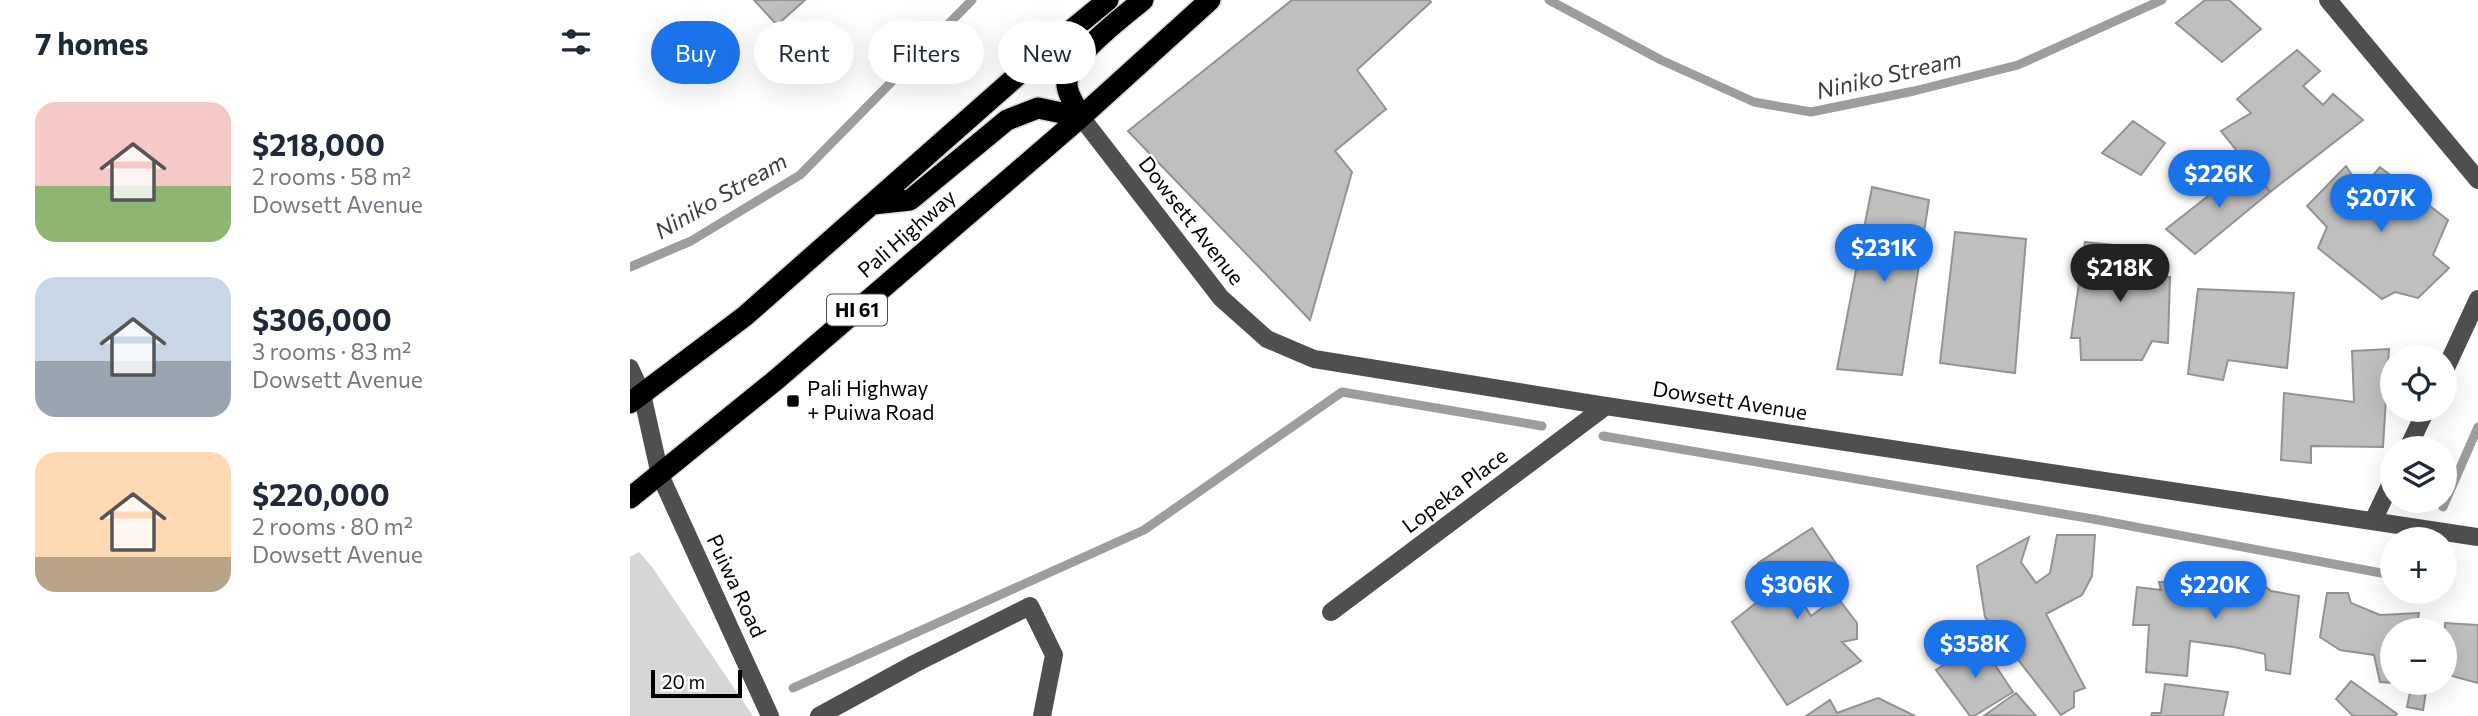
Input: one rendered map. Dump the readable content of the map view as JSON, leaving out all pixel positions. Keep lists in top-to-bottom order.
{
  "streets": {
    "highway": ["Pali Highway", "HI 61"],
    "street": ["Dowsett Avenue", "Lopeka Place", "Puiwa Road"]
  },
  "crossings": [
    ["Dowsett Avenue", "Pali Highway"],
    ["Dowsett Avenue", "Lopeka Place"],
    ["Pali Highway", "Puiwa Road"]
  ],
  "water": ["Niniko Stream"],
  "places": {
    "transit": ["Pali Highway + Puiwa Road"]
  },
  "scale_bar": "20 m",
  "page": {
    "heading": "7 homes",
    "chip": [
      "Buy",
      "Rent",
      "Filters",
      "New"
    ],
    "list": [
      {
        "name": "$218,000",
        "note": "2 rooms · 58 m² · Dowsett Avenue"
      },
      {
        "name": "$306,000",
        "note": "3 rooms · 83 m² · Dowsett Avenue"
      },
      {
        "name": "$220,000",
        "note": "2 rooms · 80 m² · Dowsett Avenue"
      }
    ],
    "price": [
      "$226K",
      "$207K",
      "$231K",
      "$218K",
      "$306K",
      "$220K",
      "$358K"
    ],
    "map_buttons": ["+", "−"],
    "scale": "20 m"
  }
}
